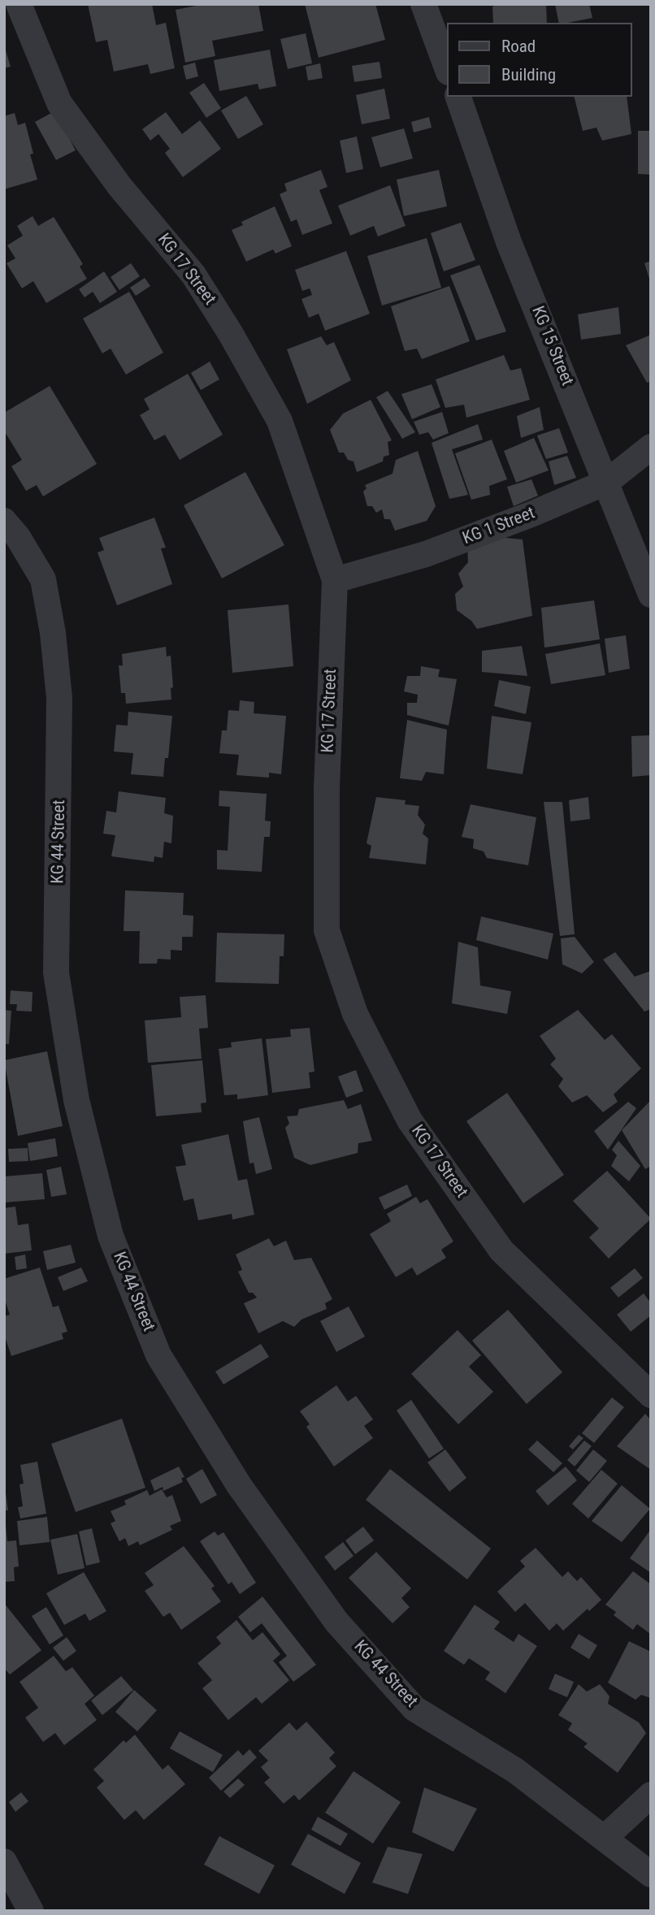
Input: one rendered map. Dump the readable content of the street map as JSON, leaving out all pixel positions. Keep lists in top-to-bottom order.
{
  "streets": {
    "street": [
      "KG 17 Street",
      "KG 15 Street",
      "KG 1 Street",
      "KG 44 Street"
    ]
  },
  "crossings": [
    ["KG 17 Street", "KG 1 Street"],
    ["KG 15 Street", "KG 1 Street"]
  ],
  "legend": ["Road", "Building"]
}
